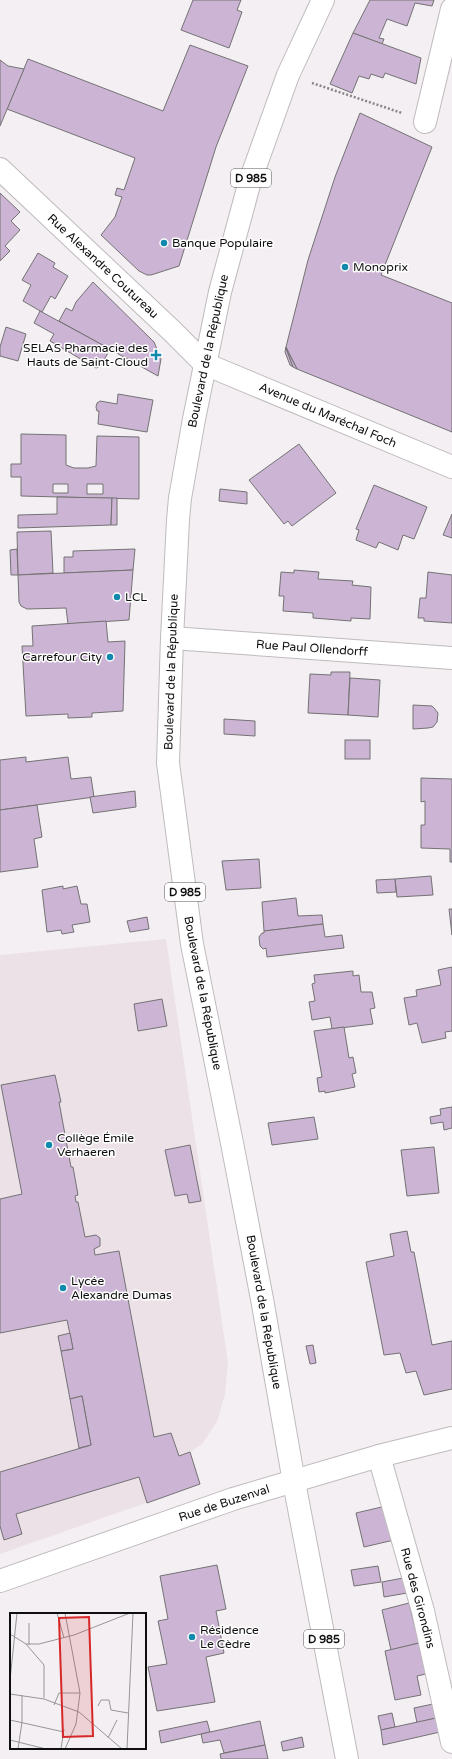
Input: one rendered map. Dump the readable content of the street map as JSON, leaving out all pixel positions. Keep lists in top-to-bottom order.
{
  "streets": {
    "main road": [
      "D 985",
      "Rue Alexandre Coutureau",
      "Boulevard de la République",
      "Avenue du Maréchal Foch",
      "Rue Paul Ollendorff",
      "Rue de Buzenval",
      "Rue des Girondins"
    ]
  },
  "crossings": [
    ["Rue Alexandre Coutureau", "Boulevard de la République"],
    ["Rue Alexandre Coutureau", "Avenue du Maréchal Foch"],
    ["Boulevard de la République", "Avenue du Maréchal Foch"],
    ["Boulevard de la République", "Rue Paul Ollendorff"],
    ["Boulevard de la République", "Rue de Buzenval"],
    ["Rue de Buzenval", "Rue des Girondins"]
  ],
  "places": {
    "other": [
      "Banque Populaire",
      "Monoprix",
      "LCL",
      "Carrefour City",
      "Collège Émile Verhaeren",
      "Lycée Alexandre Dumas",
      "Résidence Le Cèdre"
    ],
    "health": ["SELAS Pharmacie des Hauts de Saint-Cloud"]
  }
}
